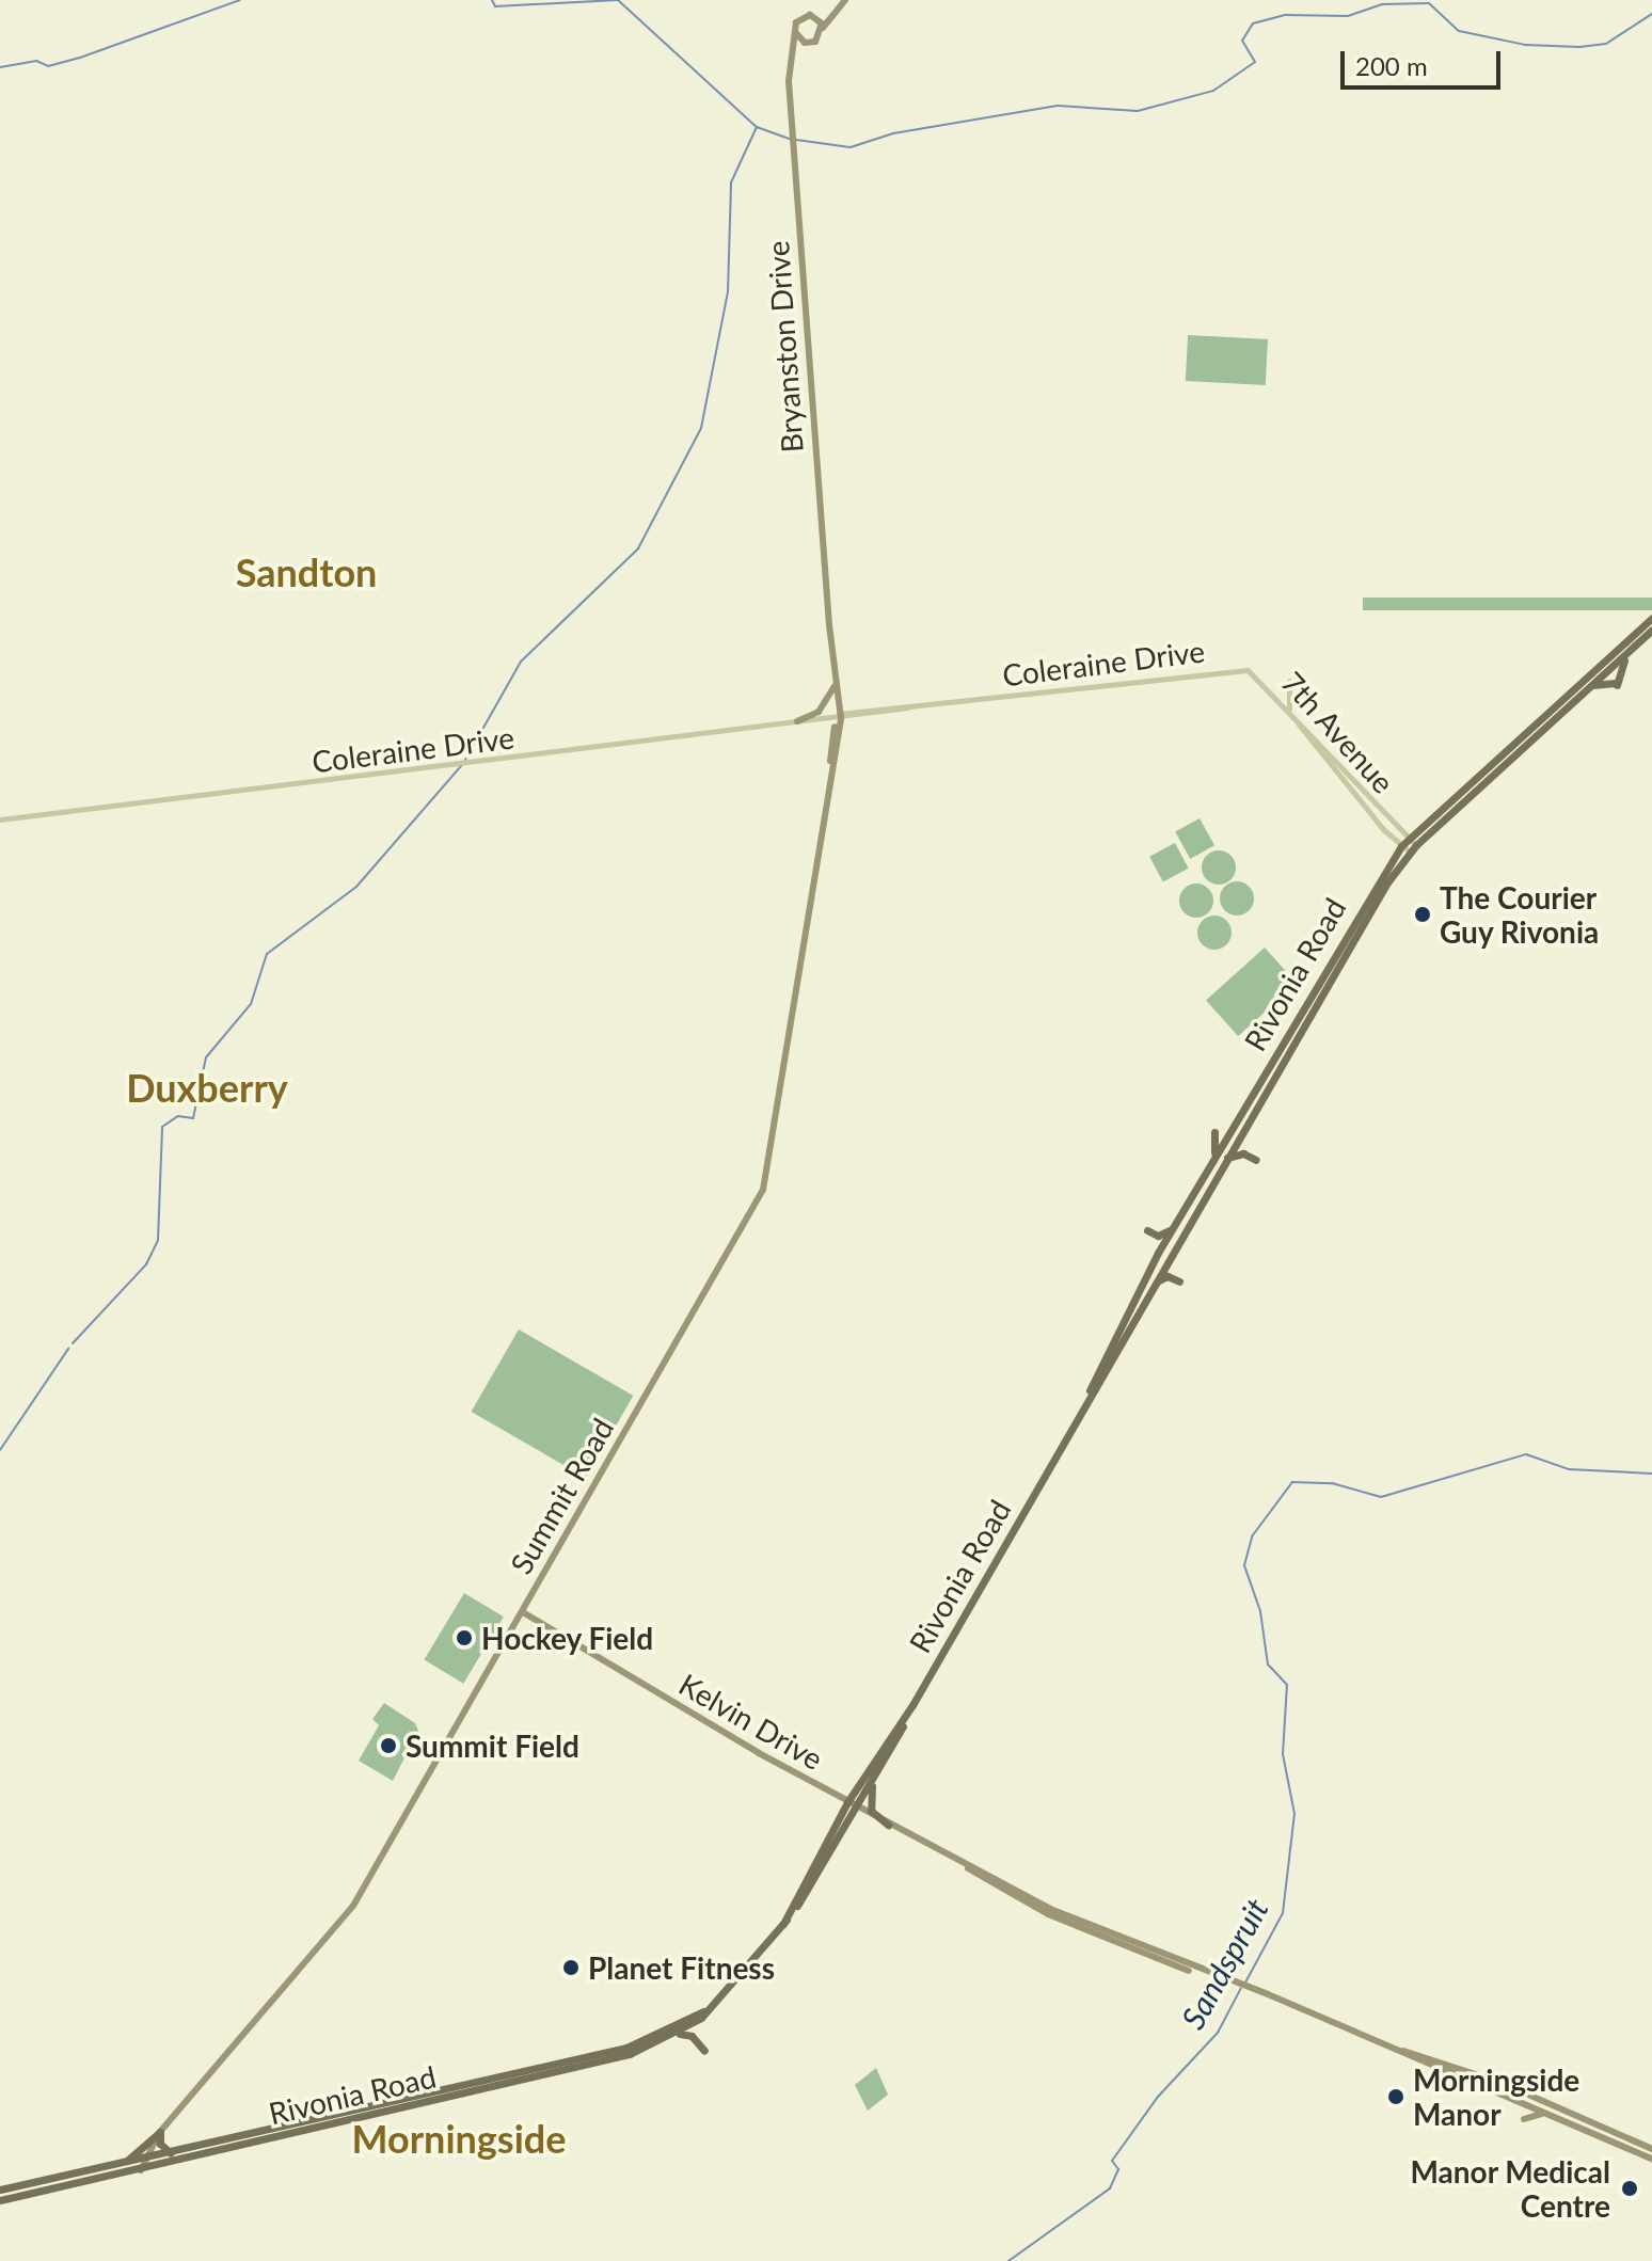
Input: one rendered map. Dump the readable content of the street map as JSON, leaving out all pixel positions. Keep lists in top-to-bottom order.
{
  "streets": {
    "main road": [
      "Bryanston Drive",
      "Rivonia Road",
      "Summit Road",
      "Kelvin Drive"
    ],
    "street": ["Coleraine Drive", "7th Avenue"]
  },
  "crossings": [
    ["Bryanston Drive", "Coleraine Drive"],
    ["Bryanston Drive", "Summit Road"],
    ["Coleraine Drive", "7th Avenue"],
    ["Coleraine Drive", "Summit Road"],
    ["7th Avenue", "Rivonia Road"],
    ["Rivonia Road", "Summit Road"],
    ["Rivonia Road", "Kelvin Drive"],
    ["Summit Road", "Kelvin Drive"]
  ],
  "districts": ["Sandton", "Duxberry", "Morningside"],
  "water": ["Sandspruit"],
  "places": [
    "The Courier Guy Rivonia",
    "Hockey Field",
    "Summit Field",
    "Planet Fitness",
    "Morningside Manor",
    "Manor Medical Centre"
  ],
  "scale_bar": "200 m"
}
